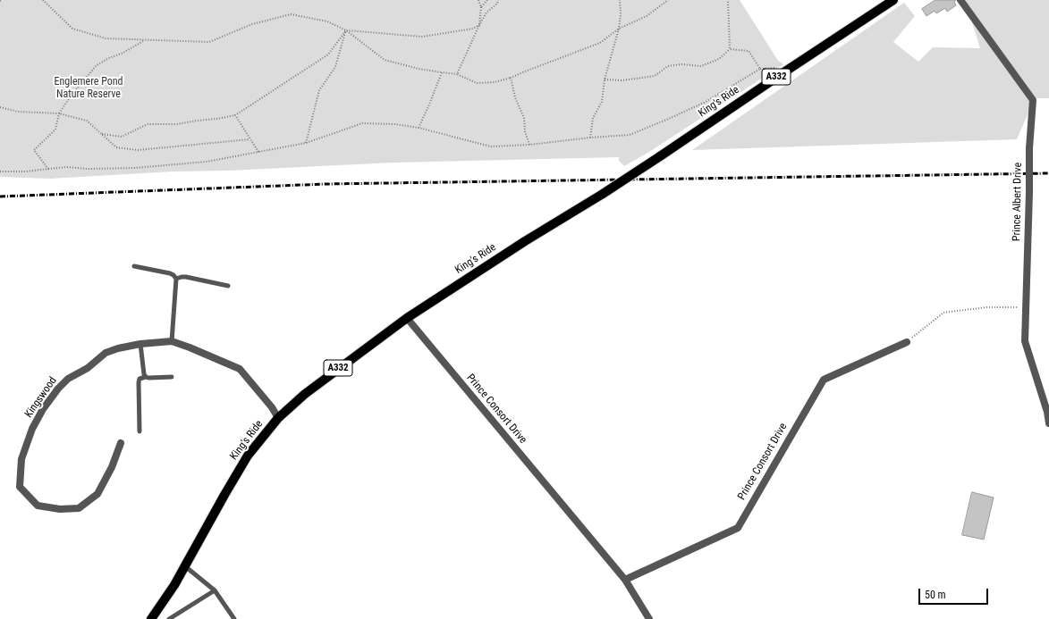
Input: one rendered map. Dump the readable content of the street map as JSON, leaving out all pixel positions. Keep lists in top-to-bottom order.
{
  "streets": {
    "main road": ["A332", "King's Ride"],
    "street": ["Prince Albert Drive", "Kingswood", "Prince Consort Drive"]
  },
  "crossings": [
    ["King's Ride", "Kingswood"],
    ["King's Ride", "Prince Consort Drive"]
  ],
  "parks": ["Englemere Pond Nature Reserve"],
  "scale_bar": "50 m"
}
